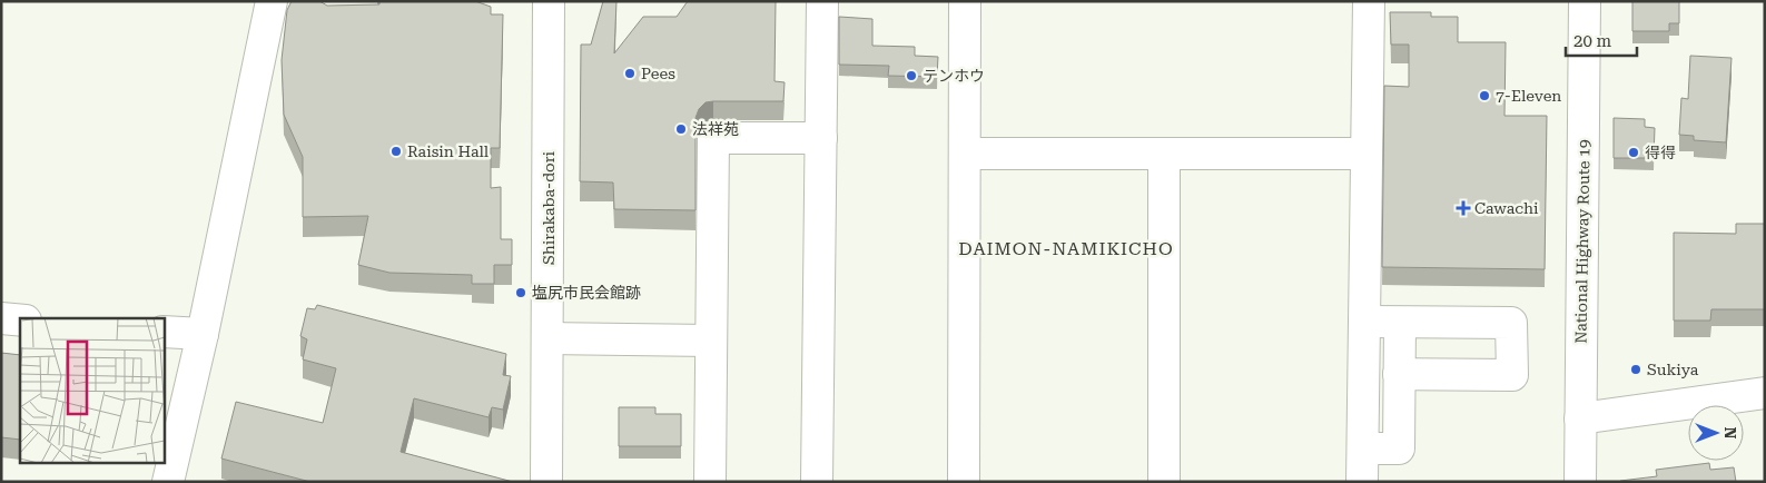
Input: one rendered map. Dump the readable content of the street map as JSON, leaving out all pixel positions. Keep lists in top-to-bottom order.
{
  "streets": {
    "main road": ["Shirakaba-dori", "National Highway Route 19"]
  },
  "districts": ["DAIMON-NAMIKICHO"],
  "places": {
    "other": [
      "Pees",
      "テンホウ",
      "7-Eleven",
      "法祥苑",
      "Raisin Hall",
      "得得",
      "塩尻市民会館跡",
      "Sukiya"
    ],
    "health": ["Cawachi"]
  },
  "scale_bar": "20 m",
  "north": "right"
}
